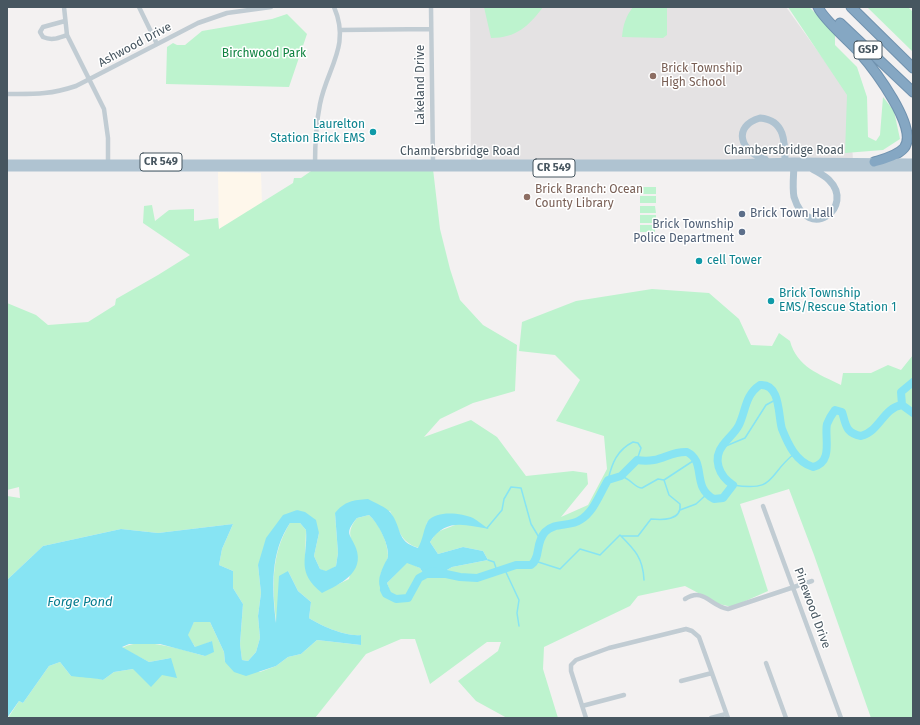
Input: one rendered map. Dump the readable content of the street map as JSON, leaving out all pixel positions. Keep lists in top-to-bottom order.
{
  "streets": {
    "highway": ["GSP"],
    "main road": ["Chambersbridge Road", "CR 549"],
    "street": ["Ashwood Drive", "Lakeland Drive", "Pinewood Drive"]
  },
  "crossings": [
    ["Lakeland Drive", "Chambersbridge Road"]
  ],
  "water": ["Forge Pond"],
  "parks": ["Birchwood Park"],
  "places": [
    "Brick Township High School",
    "Laurelton Station Brick EMS",
    "Brick Branch: Ocean County Library",
    "Brick Town Hall",
    "Brick Township Police Department",
    "cell Tower",
    "Brick Township EMS/Rescue Station 1"
  ]
}
